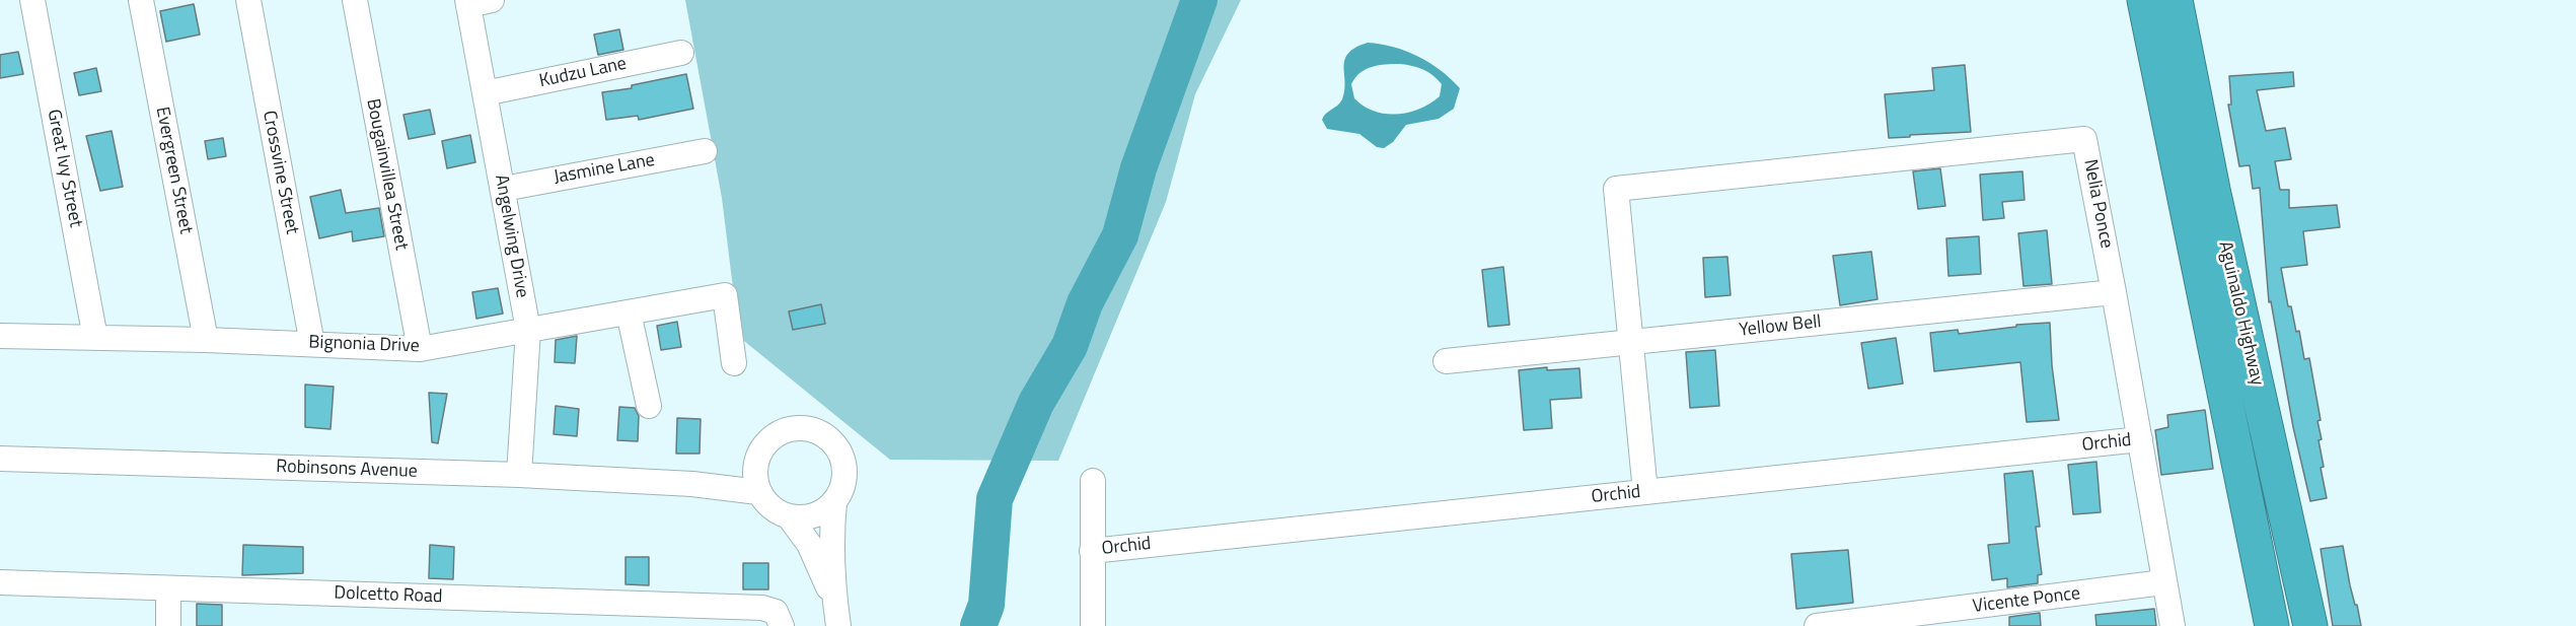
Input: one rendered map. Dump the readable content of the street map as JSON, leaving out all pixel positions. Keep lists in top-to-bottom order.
{
  "streets": {
    "highway": ["Aguinaldo Highway"],
    "street": [
      "Kudzu Lane",
      "Great Ivy Street",
      "Jasmine Lane",
      "Evergreen Street",
      "Crossvine Street",
      "Bougainvillea Street",
      "Nelia Ponce",
      "Angelwing Drive",
      "Yellow Bell",
      "Bignonia Drive",
      "Orchid",
      "Robinsons Avenue",
      "Dolcetto Road",
      "Vicente Ponce"
    ]
  },
  "crossings": [
    ["Kudzu Lane", "Angelwing Drive"],
    ["Great Ivy Street", "Bignonia Drive"],
    ["Jasmine Lane", "Angelwing Drive"],
    ["Evergreen Street", "Bignonia Drive"],
    ["Crossvine Street", "Bignonia Drive"],
    ["Bougainvillea Street", "Bignonia Drive"],
    ["Nelia Ponce", "Yellow Bell"],
    ["Nelia Ponce", "Orchid"],
    ["Nelia Ponce", "Vicente Ponce"],
    ["Angelwing Drive", "Bignonia Drive"],
    ["Angelwing Drive", "Robinsons Avenue"]
  ]
}
